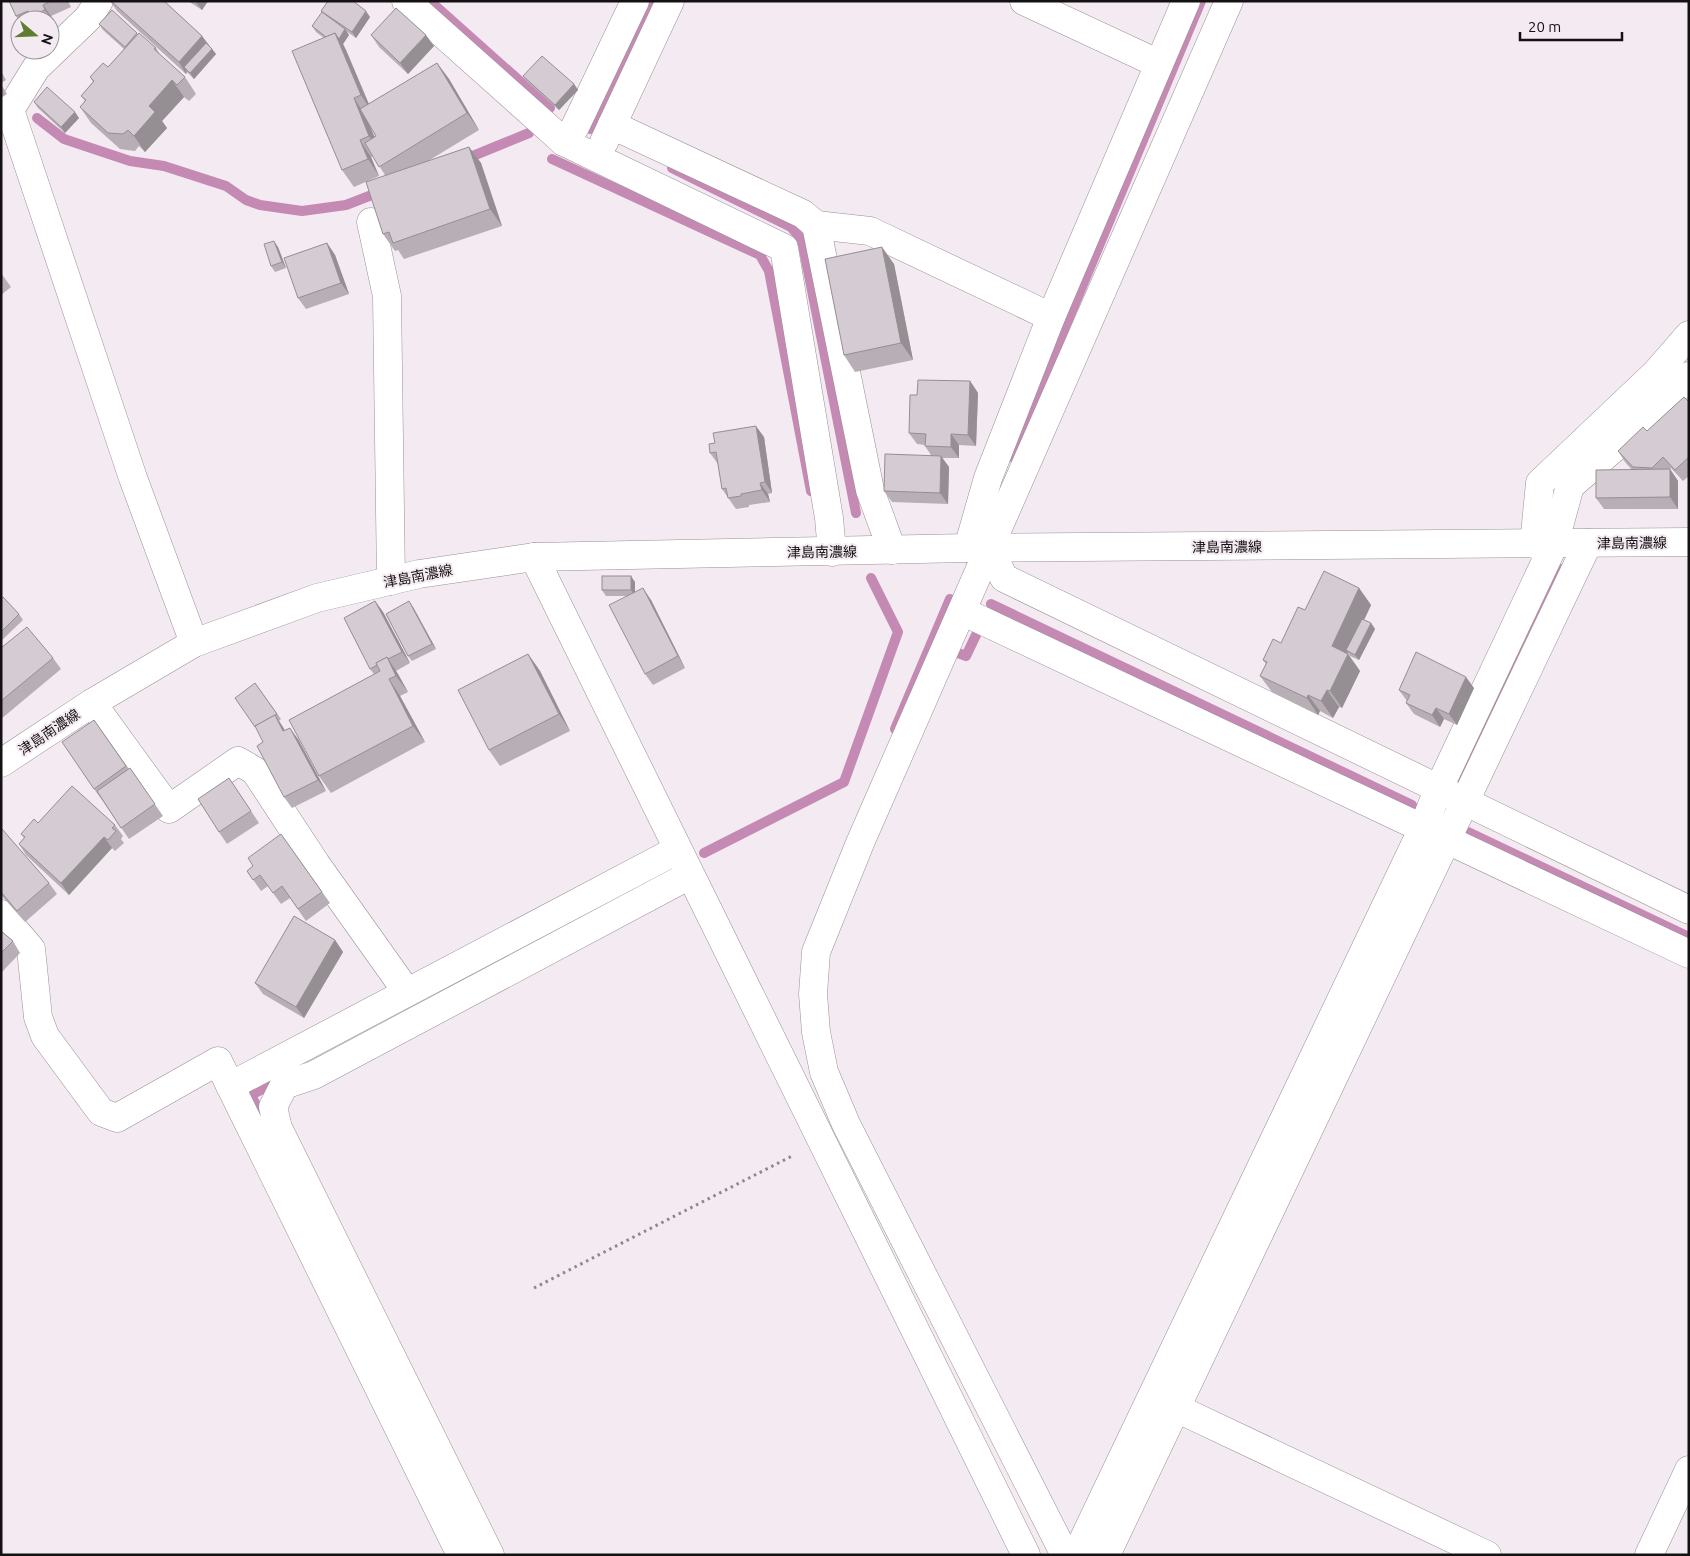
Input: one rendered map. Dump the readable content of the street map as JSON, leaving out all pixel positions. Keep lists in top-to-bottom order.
{
  "streets": {
    "street": ["津島南濃線"]
  },
  "scale_bar": "20 m",
  "north": "right"
}
